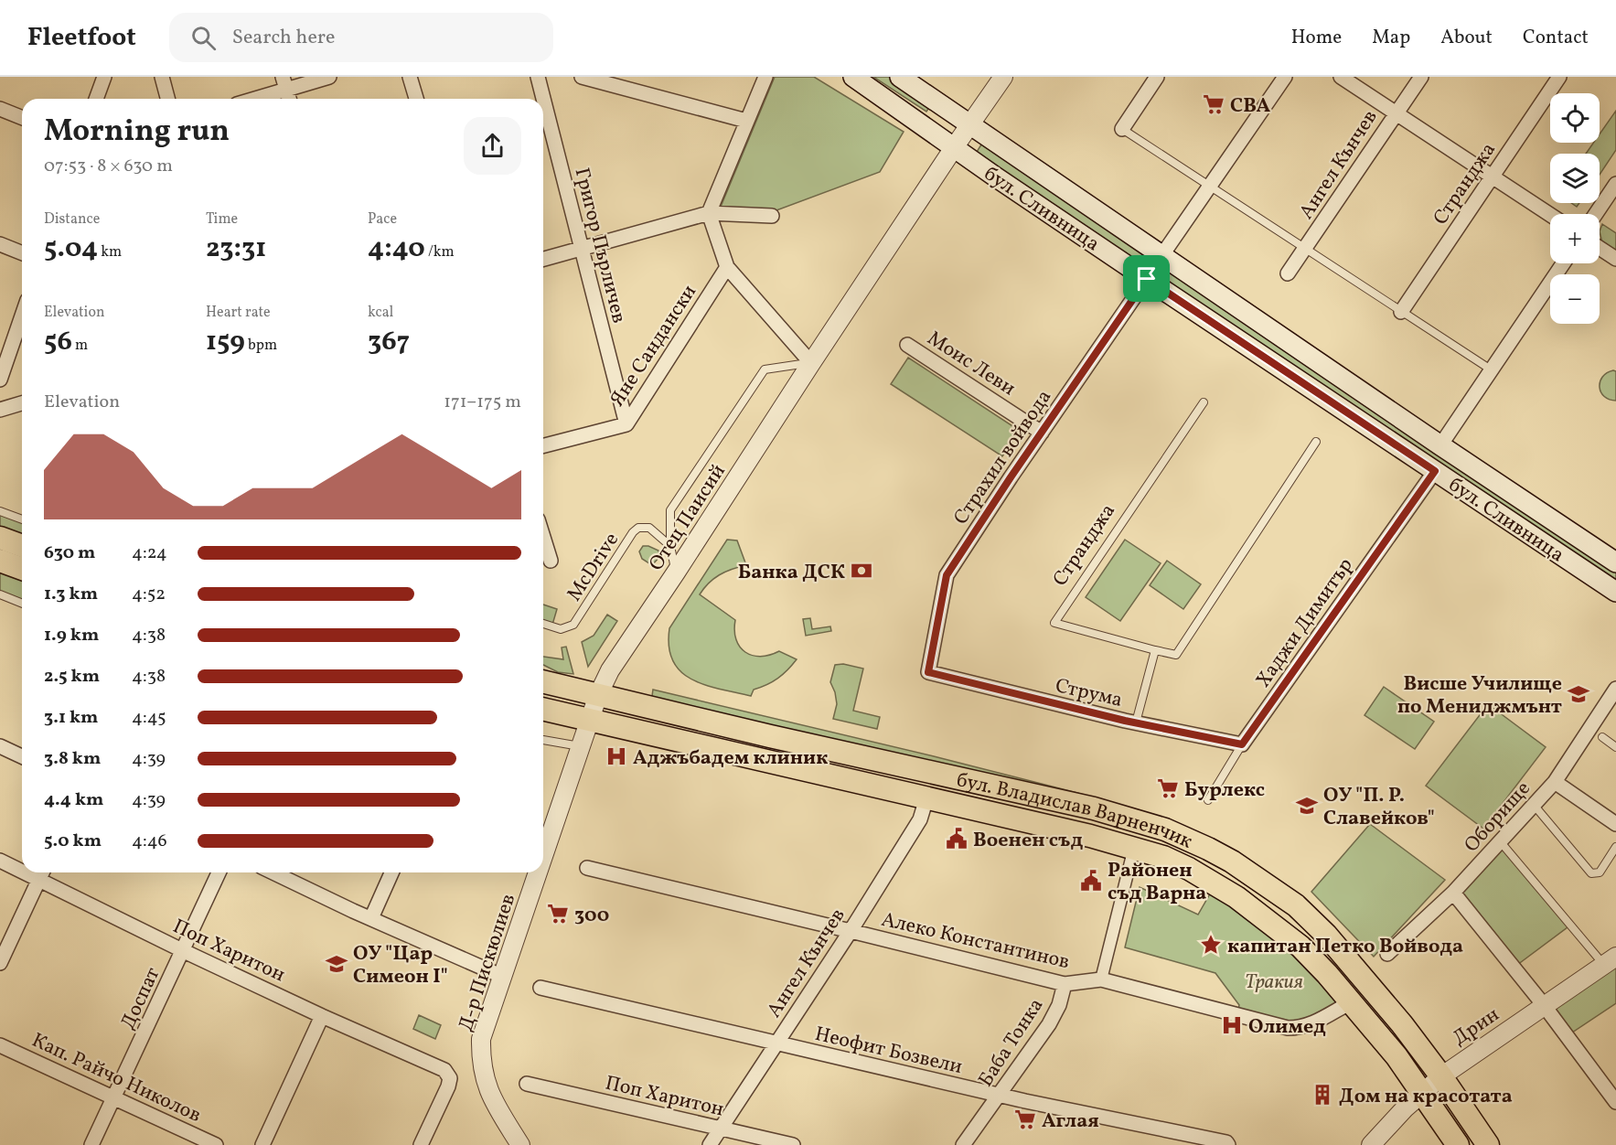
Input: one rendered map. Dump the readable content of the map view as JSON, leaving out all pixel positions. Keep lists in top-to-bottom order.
{
  "streets": {
    "main road": ["бул. Сливница", "бул. Владислав Варненчик"],
    "street": [
      "Ангел Кънчев",
      "Странджа",
      "Григор Пърличев",
      "Яне Сандански",
      "Моис Леви",
      "Страхил войвода",
      "Отец Паисий",
      "Хаджи Димитър",
      "Струма",
      "Оборище",
      "Алеко Константинов",
      "Поп Харитон",
      "Д-р Пискюлиев",
      "Доспат",
      "Дрин",
      "Баба Тонка",
      "Неофит Бозвели",
      "Кап. Райчо Николов"
    ],
    "lane": ["McDrive"]
  },
  "crossings": [
    ["Ангел Кънчев", "бул. Владислав Варненчик"],
    ["Ангел Кънчев", "Алеко Константинов"],
    ["Ангел Кънчев", "Поп Харитон"],
    ["Ангел Кънчев", "Неофит Бозвели"],
    ["бул. Сливница", "Страхил войвода"],
    ["бул. Сливница", "Отец Паисий"],
    ["бул. Сливница", "Хаджи Димитър"],
    ["Григор Пърличев", "Яне Сандански"],
    ["Моис Леви", "Страхил войвода"],
    ["Страхил войвода", "Струма"],
    ["Отец Паисий", "бул. Владислав Варненчик"],
    ["Отец Паисий", "Д-р Пискюлиев"],
    ["Хаджи Димитър", "Струма"],
    ["бул. Владислав Варненчик", "Алеко Константинов"],
    ["бул. Владислав Варненчик", "Д-р Пискюлиев"],
    ["бул. Владислав Варненчик", "Дрин"],
    ["Алеко Константинов", "Баба Тонка"],
    ["Поп Харитон", "Доспат"],
    ["Доспат", "Кап. Райчо Николов"],
    ["Баба Тонка", "Неофит Бозвели"]
  ],
  "parks": ["Тракия"],
  "places": {
    "supermarket": [
      "CBA",
      "Бурлекс",
      "300",
      "Аглая"
    ],
    "bank": ["Банка ДСК"],
    "school or university": ["Висше Училище по Мениджмънт", "ОУ \"П. Р. Славейков\"", "ОУ \"Цар Симеон I\""],
    "hospital": ["Аджъбадем клиник", "Олимед"],
    "public building": ["Военен съд", "Районен съд Варна"],
    "place": ["капитан Петко Войвода"],
    "building": ["Дом на красотата"]
  },
  "page": {
    "header": "Fleetfoot",
    "search": "Search here",
    "nav": [
      "Home",
      "Map",
      "About",
      "Contact"
    ],
    "map_buttons": ["+", "−"],
    "heading": ["Morning run", "07:53 · 8 × 630 m"],
    "stats": [
      ["Distance", "5.04 km"],
      ["Time", "23:31"],
      ["Pace", "4:40 /km"],
      ["Elevation", "56 m"],
      ["Heart rate", "159 bpm"],
      ["kcal", "367"]
    ],
    "chart": ["Elevation", "171–175 m"],
    "list": [
      {
        "name": "630 m",
        "note": "4:24"
      },
      {
        "name": "1.3 km",
        "note": "4:52"
      },
      {
        "name": "1.9 km",
        "note": "4:38"
      },
      {
        "name": "2.5 km",
        "note": "4:38"
      },
      {
        "name": "3.1 km",
        "note": "4:45"
      },
      {
        "name": "3.8 km",
        "note": "4:39"
      },
      {
        "name": "4.4 km",
        "note": "4:39"
      },
      {
        "name": "5.0 km",
        "note": "4:46"
      }
    ]
  }
}
